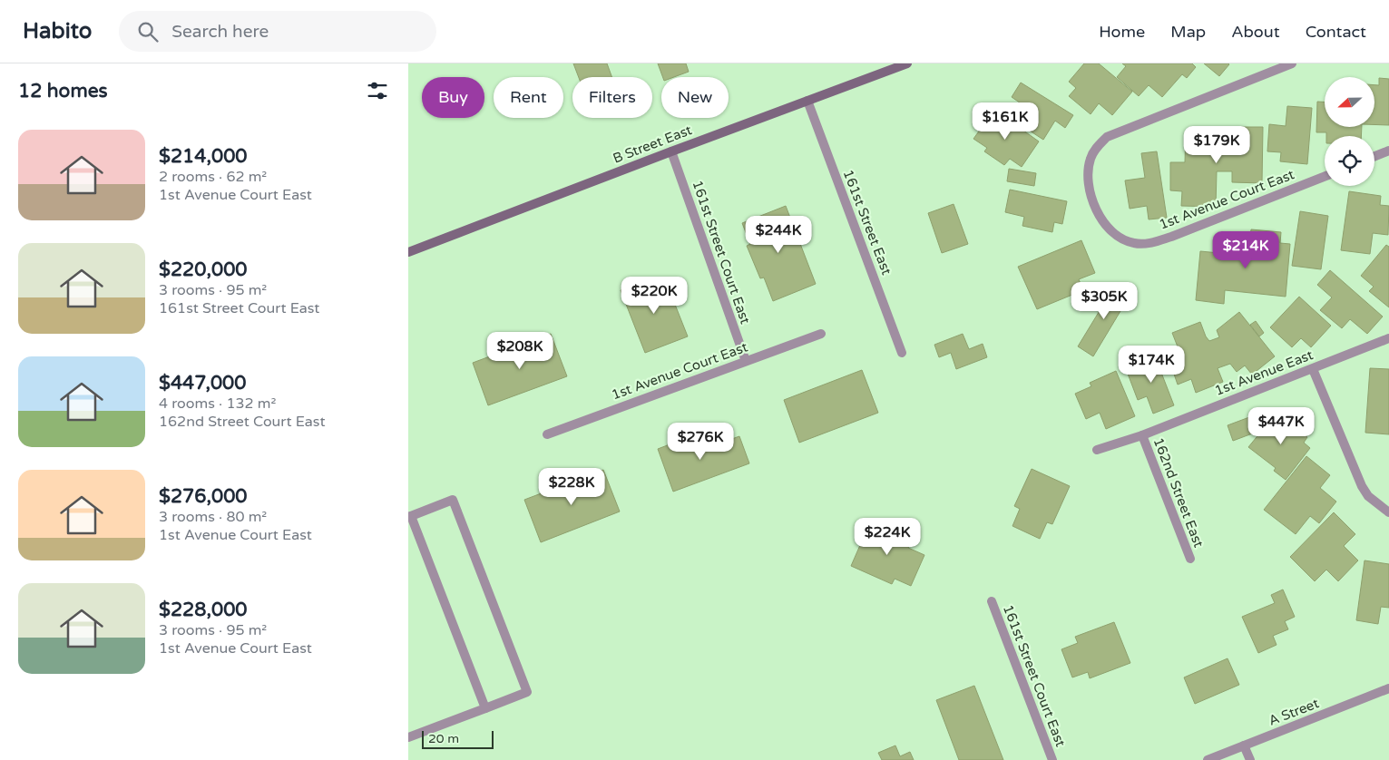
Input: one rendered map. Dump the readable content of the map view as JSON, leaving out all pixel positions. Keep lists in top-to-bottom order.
{
  "streets": {
    "street": [
      "B Street East",
      "1st Avenue Court East",
      "161st Street East",
      "161st Street Court East",
      "1st Avenue East",
      "162nd Street East",
      "A Street"
    ]
  },
  "crossings": [
    ["B Street East", "161st Street East"],
    ["B Street East", "161st Street Court East"],
    ["1st Avenue Court East", "161st Street Court East"],
    ["1st Avenue East", "162nd Street East"]
  ],
  "scale_bar": "20 m",
  "north": "left",
  "page": {
    "header": "Habito",
    "search": "Search here",
    "nav": [
      "Home",
      "Map",
      "About",
      "Contact"
    ],
    "heading": "12 homes",
    "chip": [
      "Buy",
      "Rent",
      "Filters",
      "New"
    ],
    "price": [
      "$161K",
      "$179K",
      "$244K",
      "$214K",
      "$220K",
      "$305K",
      "$208K",
      "$174K",
      "$447K",
      "$276K",
      "$228K",
      "$224K"
    ],
    "list": [
      {
        "name": "$214,000",
        "note": "2 rooms · 62 m² · 1st Avenue Court East"
      },
      {
        "name": "$220,000",
        "note": "3 rooms · 95 m² · 161st Street Court East"
      },
      {
        "name": "$447,000",
        "note": "4 rooms · 132 m² · 162nd Street Court East"
      },
      {
        "name": "$276,000",
        "note": "3 rooms · 80 m² · 1st Avenue Court East"
      },
      {
        "name": "$228,000",
        "note": "3 rooms · 95 m² · 1st Avenue Court East"
      }
    ],
    "scale": "20 m"
  }
}
